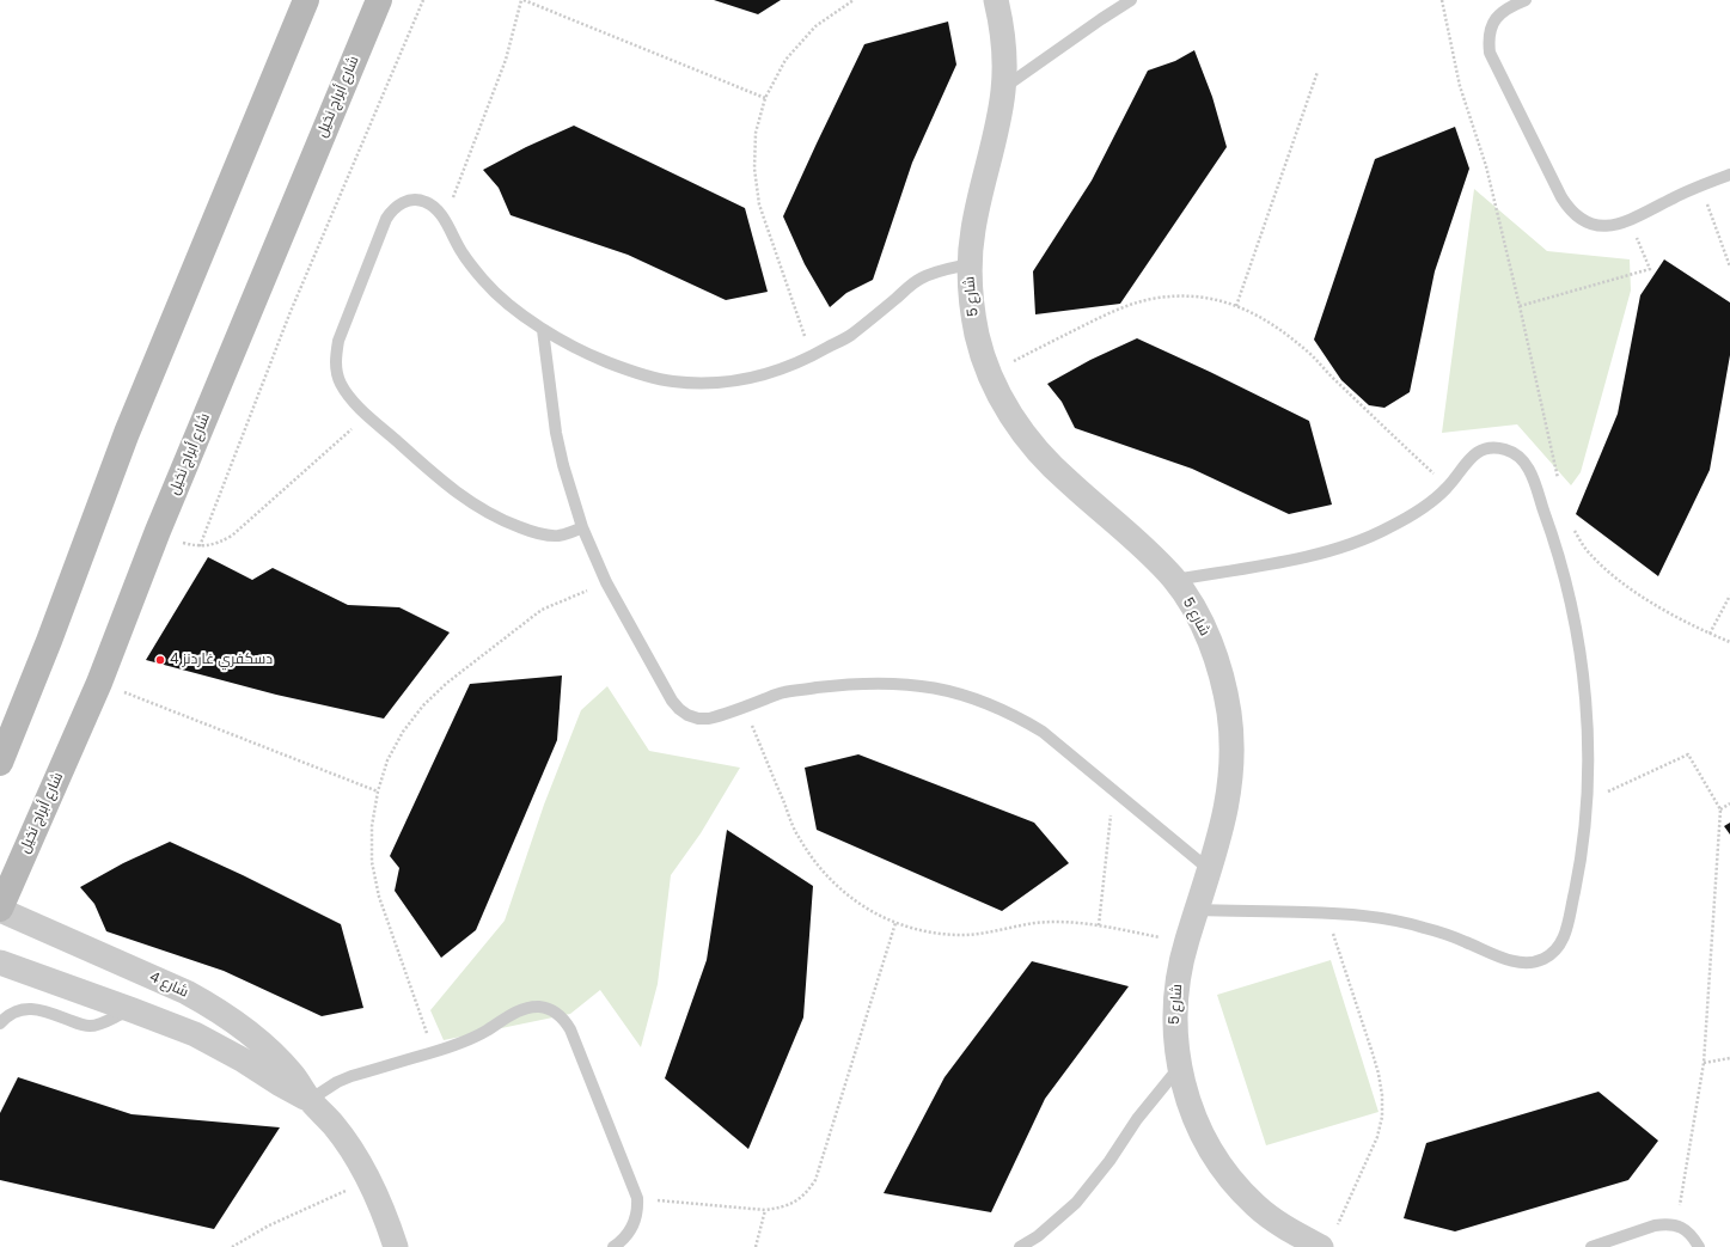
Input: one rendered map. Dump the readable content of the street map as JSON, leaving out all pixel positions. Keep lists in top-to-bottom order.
{
  "streets": {
    "street": ["شارع أبراج نخيل", "شارع 5", "شارع 4"]
  },
  "crossings": [
    ["شارع أبراج نخيل", "شارع 4"]
  ],
  "places": ["دسكفري غاردنز 4"]
}
